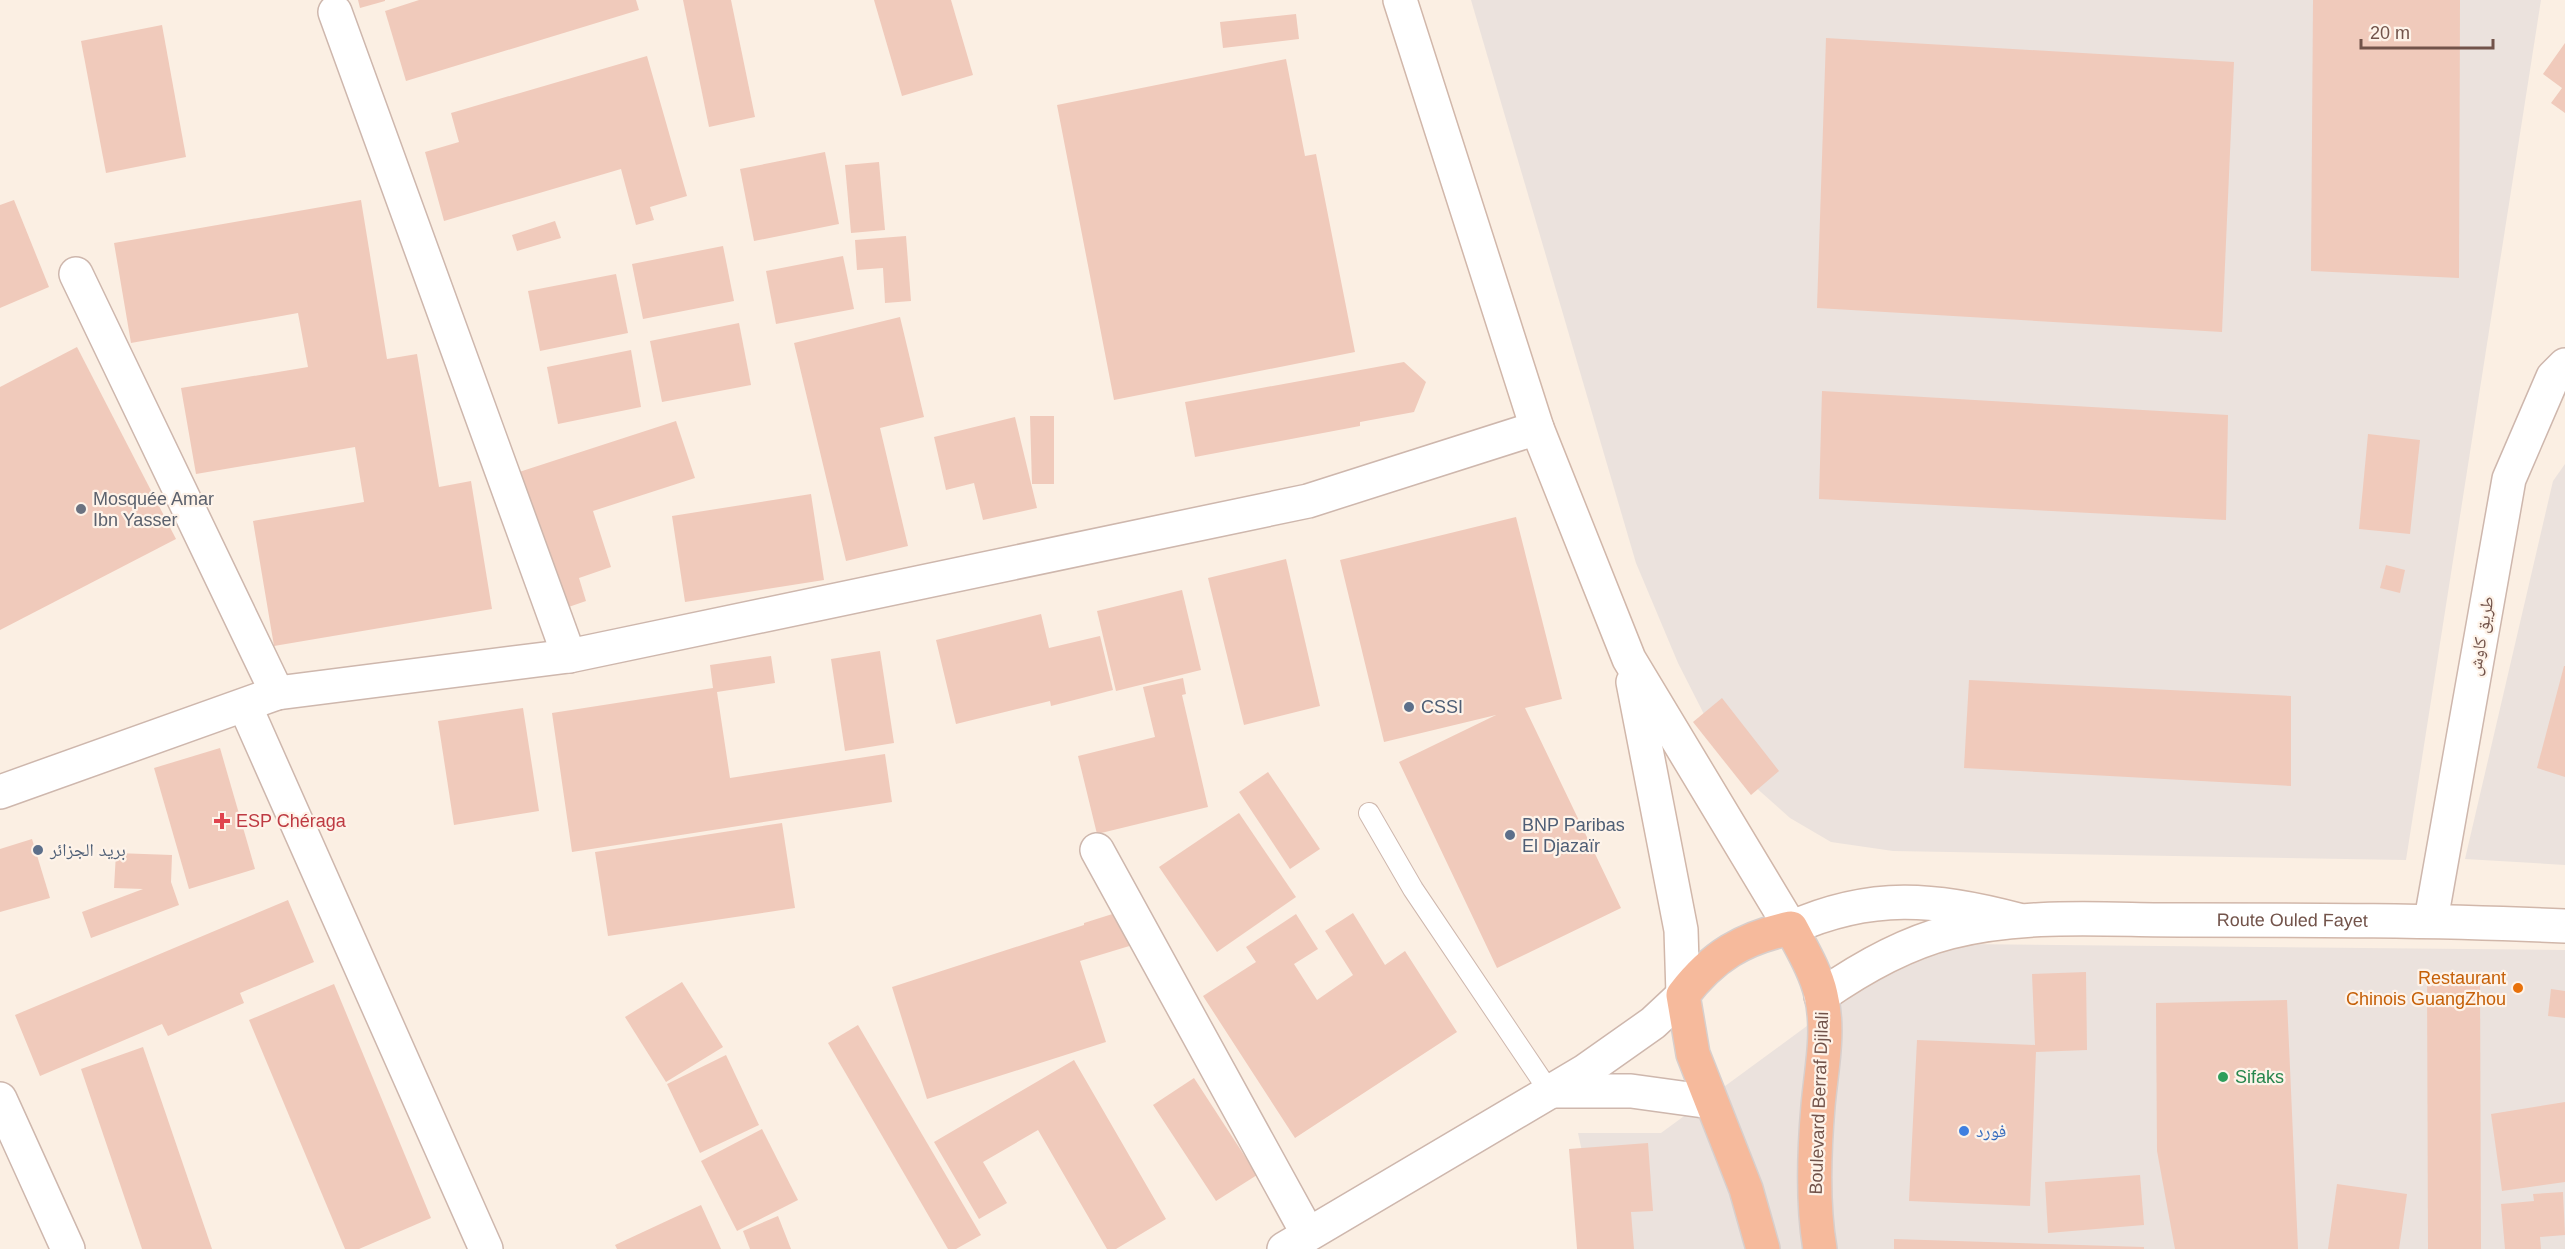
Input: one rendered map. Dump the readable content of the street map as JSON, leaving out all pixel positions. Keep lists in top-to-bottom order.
{
  "streets": {
    "highway": ["Boulevard Berraf Djilali"],
    "street": ["طريق كاوش", "Route Ouled Fayet"]
  },
  "crossings": [
    ["طريق كاوش", "Route Ouled Fayet"]
  ],
  "places": {
    "other": [
      "Mosquée Amar Ibn Yasser",
      "CSSI",
      "BNP Paribas El Djazaïr",
      "بريد الجزائر",
      "Restaurant Chinois GuangZhou",
      "Sifaks",
      "فورد"
    ],
    "health": ["ESP Chéraga"]
  },
  "scale_bar": "20 m"
}
